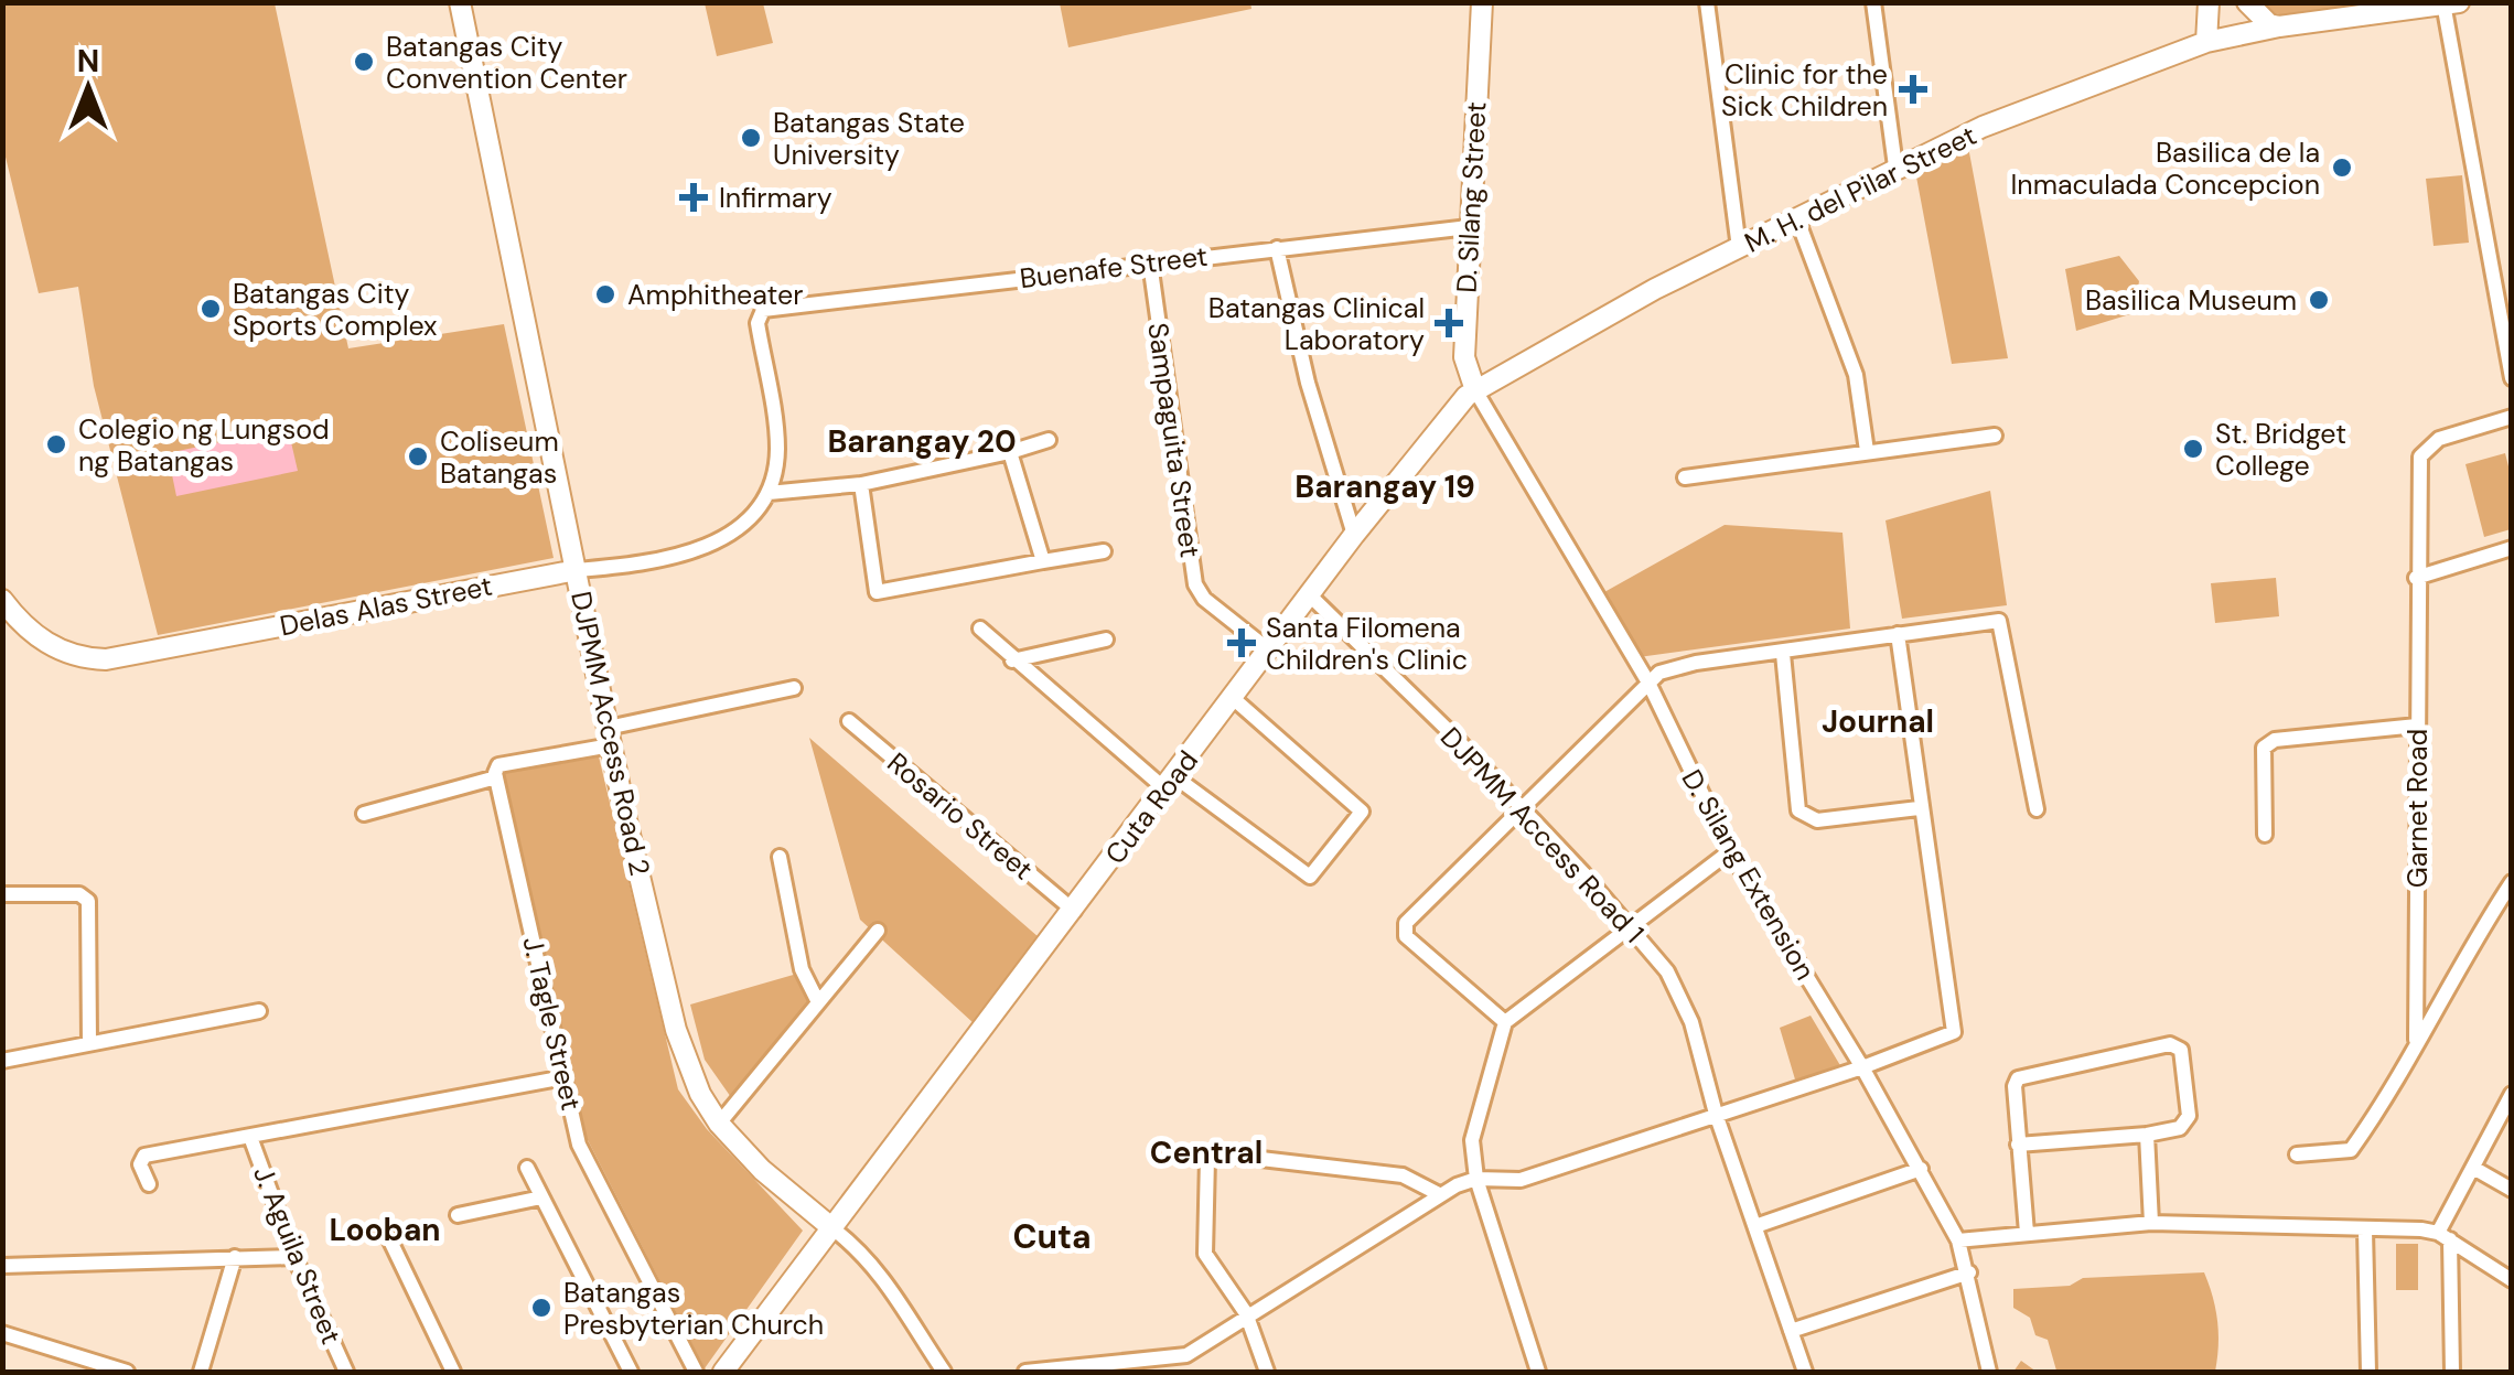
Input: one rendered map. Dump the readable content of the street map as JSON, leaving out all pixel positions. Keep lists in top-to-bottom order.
{
  "streets": {
    "street": [
      "M. H. del Pilar Street",
      "D. Silang Street",
      "Buenafe Street",
      "Sampaguita Street",
      "Delas Alas Street",
      "DJPMM Access Road 2",
      "Cuta Road",
      "Garnet Road",
      "Rosario Street",
      "DJPMM Access Road 1",
      "D. Silang Extension",
      "J. Tagle Street",
      "J. Aguila Street"
    ]
  },
  "crossings": [
    ["M. H. del Pilar Street", "D. Silang Street"],
    ["M. H. del Pilar Street", "Cuta Road"],
    ["M. H. del Pilar Street", "D. Silang Extension"],
    ["D. Silang Street", "Buenafe Street"],
    ["D. Silang Street", "Cuta Road"],
    ["D. Silang Street", "D. Silang Extension"],
    ["Buenafe Street", "Sampaguita Street"],
    ["Buenafe Street", "Delas Alas Street"],
    ["Sampaguita Street", "Cuta Road"],
    ["Delas Alas Street", "DJPMM Access Road 2"],
    ["DJPMM Access Road 2", "Cuta Road"],
    ["Cuta Road", "Rosario Street"],
    ["Cuta Road", "DJPMM Access Road 1"],
    ["Cuta Road", "D. Silang Extension"]
  ],
  "districts": [
    "Barangay 20",
    "Barangay 19",
    "Journal",
    "Central",
    "Looban",
    "Cuta"
  ],
  "places": {
    "other": [
      "Batangas City Convention Center",
      "Batangas State University",
      "Basilica de la Inmaculada Concepcion",
      "Amphitheater",
      "Basilica Museum",
      "Batangas City Sports Complex",
      "Colegio ng Lungsod ng Batangas",
      "St. Bridget College",
      "Coliseum Batangas",
      "Batangas Presbyterian Church"
    ],
    "health": [
      "Clinic for the Sick Children",
      "Infirmary",
      "Batangas Clinical Laboratory",
      "Santa Filomena Children's Clinic"
    ]
  },
  "north": "top"
}
